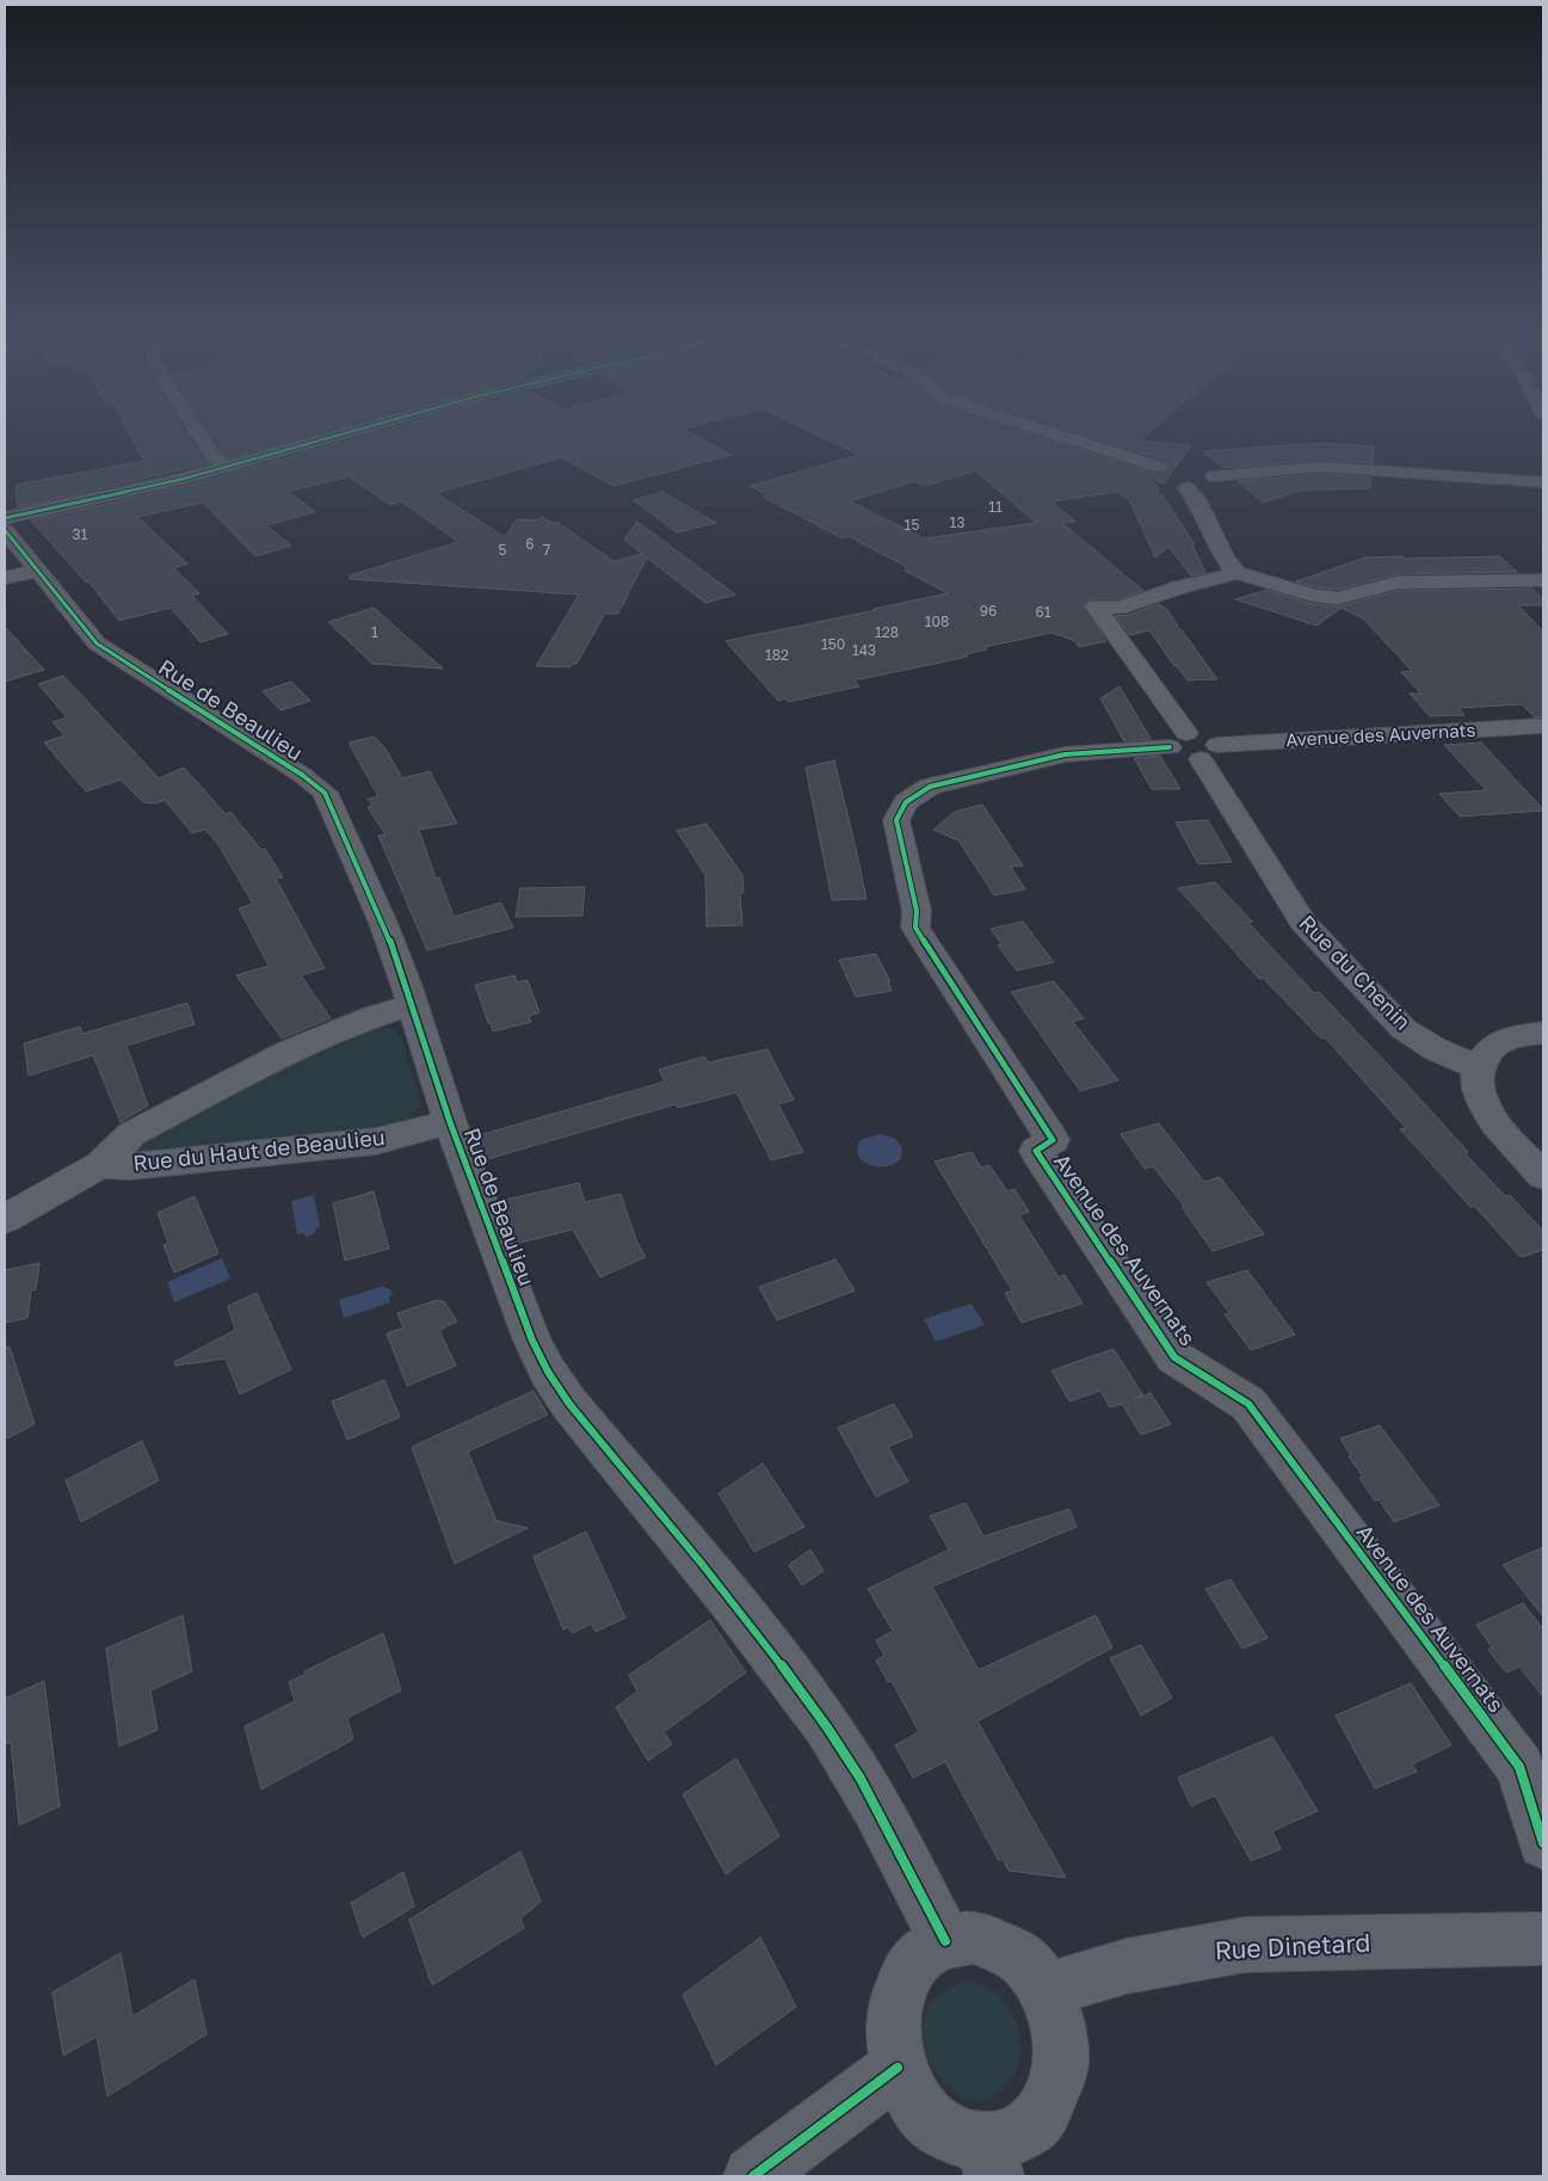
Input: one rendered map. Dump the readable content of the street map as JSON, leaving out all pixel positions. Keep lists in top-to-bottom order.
{
  "streets": {
    "street": [
      "Rue de Beaulieu",
      "Avenue des Auvernats",
      "Rue du Chenin",
      "Rue du Haut de Beaulieu",
      "Rue Dinetard"
    ]
  },
  "crossings": [
    ["Rue de Beaulieu", "Rue du Haut de Beaulieu"],
    ["Rue de Beaulieu", "Rue Dinetard"],
    ["Avenue des Auvernats", "Rue du Chenin"]
  ],
  "house_numbers": [
    "11",
    "13",
    "15",
    "31",
    "6",
    "5",
    "7",
    "96",
    "61",
    "108",
    "1",
    "128",
    "150",
    "143",
    "182"
  ]
}
